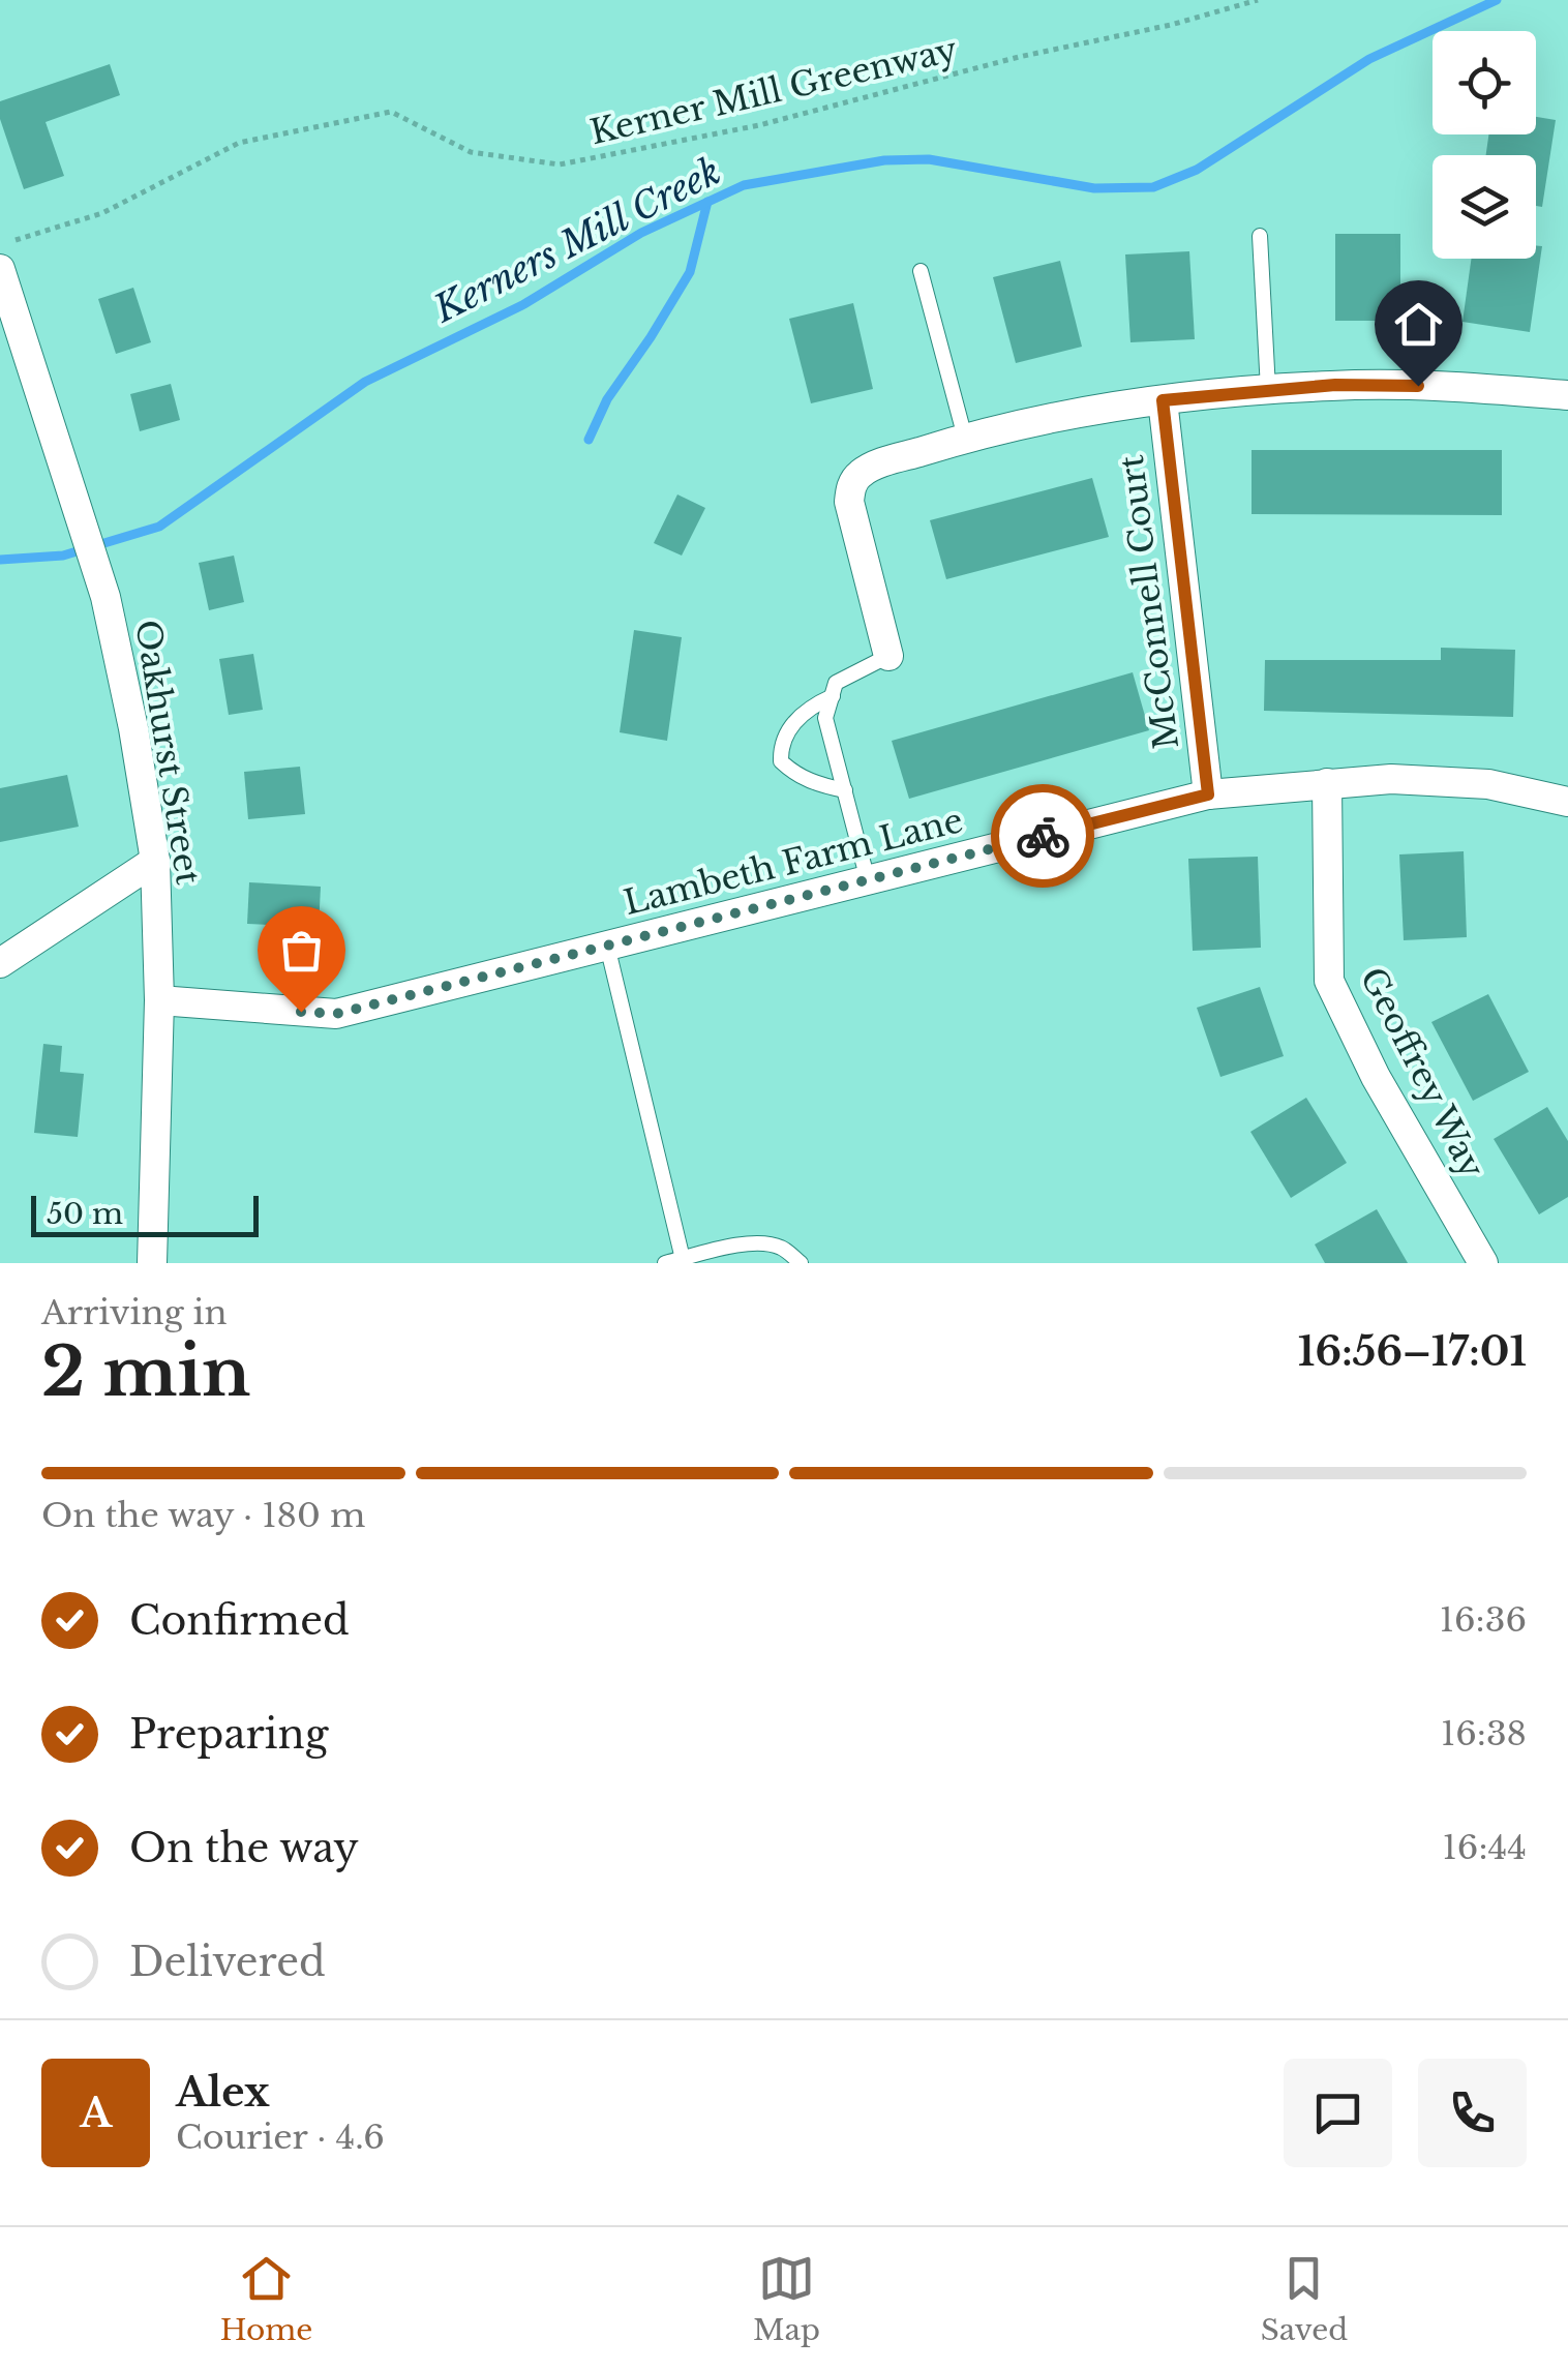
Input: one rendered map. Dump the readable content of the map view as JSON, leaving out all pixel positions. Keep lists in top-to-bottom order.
{
  "streets": {
    "street": [
      "McConnell Court",
      "Oakhurst Street",
      "Lambeth Farm Lane",
      "Geoffrey Way"
    ],
    "path": ["Kerner Mill Greenway"]
  },
  "crossings": [
    ["McConnell Court", "Lambeth Farm Lane"],
    ["Oakhurst Street", "Lambeth Farm Lane"],
    ["Lambeth Farm Lane", "Geoffrey Way"]
  ],
  "water": ["Kerners Mill Creek"],
  "scale_bar": "50 m",
  "page": {
    "scale": "50 m",
    "heading": ["2 min", "Arriving in", "16:56–17:01"],
    "panel": ["Alex", "Courier · 4.6"],
    "bar": "On the way · 180 m",
    "list": [
      ["Confirmed", "16:36"],
      ["Preparing", "16:38"],
      ["On the way", "16:44"],
      "Delivered"
    ],
    "round": "A",
    "tabs": ["Home", "Map", "Saved"]
  }
}
